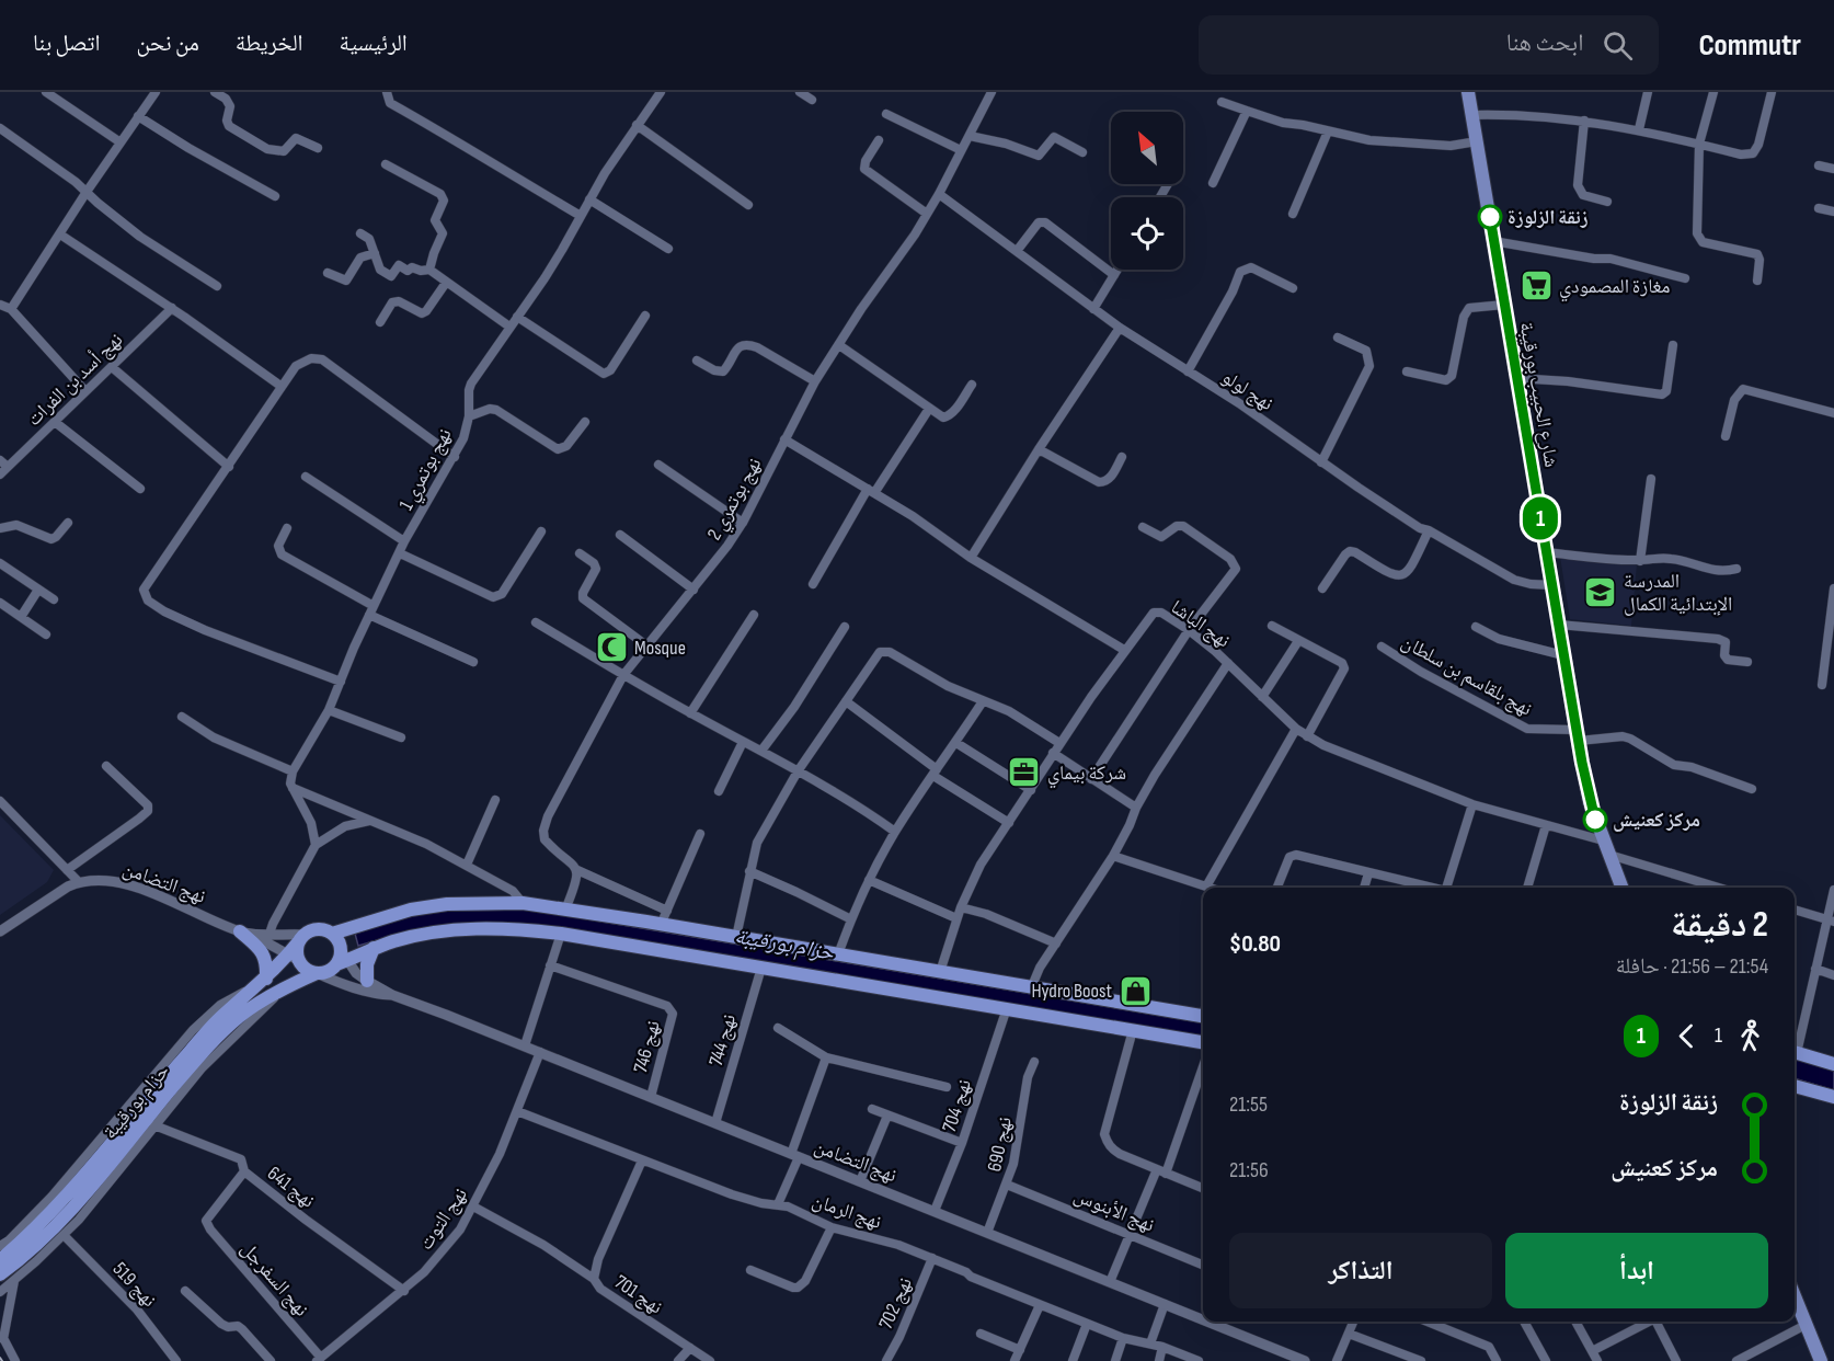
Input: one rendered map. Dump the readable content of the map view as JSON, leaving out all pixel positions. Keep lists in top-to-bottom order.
{
  "streets": {
    "highway": ["حزام بورقيبة"],
    "main road": ["شارع الحبيب بورقيبة"],
    "street": [
      "نهج أسد بن الفرات",
      "نهج لولو",
      "نهج بوتمري 1",
      "نهج بوتمري 2",
      "نهج الباشا",
      "نهج بلقاسم بن سلطان",
      "نهج التضامن",
      "نهج 744",
      "نهج 746",
      "نهج 704",
      "نهج 690",
      "نهج 641",
      "نهج الأبنوس",
      "نهج الرمان",
      "نهج التوت",
      "نهج السفرجل",
      "نهج 519",
      "نهج 701",
      "نهج 702"
    ]
  },
  "crossings": [
    ["نهج لولو", "شارع الحبيب بورقيبة"],
    ["نهج لولو", "نهج بوتمري 2"],
    ["شارع الحبيب بورقيبة", "نهج الباشا"],
    ["شارع الحبيب بورقيبة", "نهج بلقاسم بن سلطان"],
    ["نهج التضامن", "نهج 744"],
    ["نهج التضامن", "نهج 746"],
    ["نهج التضامن", "حزام بورقيبة"],
    ["نهج التضامن", "نهج 704"],
    ["نهج التضامن", "نهج 690"],
    ["نهج التضامن", "نهج التوت"],
    ["نهج 690", "نهج الأبنوس"],
    ["نهج 641", "نهج التوت"],
    ["نهج 641", "نهج السفرجل"],
    ["نهج الرمان", "نهج التوت"],
    ["نهج الرمان", "نهج 701"],
    ["نهج الرمان", "نهج 702"],
    ["نهج التوت", "نهج السفرجل"]
  ],
  "water": ["حزام بورقيبة"],
  "places": {
    "other": ["زنقة الزلوزة", "مركز كعنيش"],
    "supermarket": ["مغازة المصمودي"],
    "school or university": ["المدرسة الإبتدائية الكمال"],
    "mosque": ["Mosque"],
    "office": ["شركة بيماي"],
    "shop": ["Hydro Boost"]
  },
  "lines": ["bus line 1"],
  "north": "top left",
  "page": {
    "header": "Commutr",
    "search": "ابحث هنا",
    "nav": [
      "الرئيسية",
      "الخريطة",
      "من نحن",
      "اتصل بنا"
    ],
    "on_map": "1",
    "heading": ["2 دقيقة", "21:54 – 21:56 · حافلة", "$0.80"],
    "legs": ["1", "1"],
    "list": [
      {
        "name": "زنقة الزلوزة",
        "value": "21:55"
      },
      {
        "name": "مركز كعنيش",
        "value": "21:56"
      }
    ],
    "buttons": ["ابدأ", "التذاكر"]
  }
}
